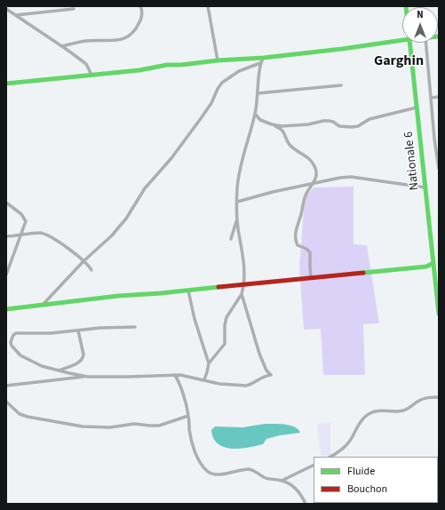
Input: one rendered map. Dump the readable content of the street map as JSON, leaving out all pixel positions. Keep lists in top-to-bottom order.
{
  "streets": {
    "street": ["Nationale 6"]
  },
  "districts": ["Garghin"],
  "legend": ["Fluide", "Bouchon"],
  "north": "top"
}
